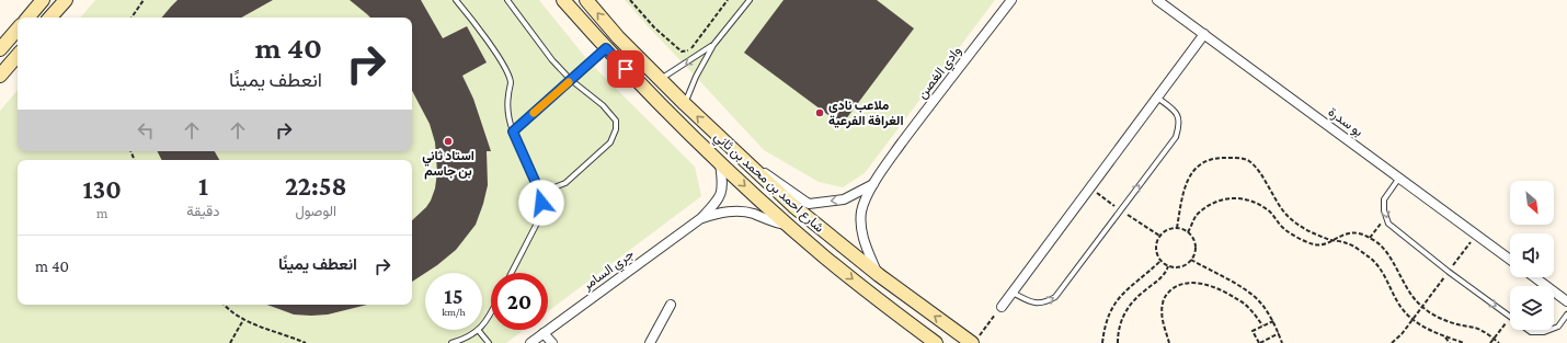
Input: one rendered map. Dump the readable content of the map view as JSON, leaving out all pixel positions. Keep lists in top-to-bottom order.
{
  "streets": {
    "street": [
      "وادي الغصن",
      "بو سدرة",
      "شارع احمد بن محمد بن ثاني",
      "جري السامر"
    ]
  },
  "crossings": [
    ["وادي الغصن", "شارع احمد بن محمد بن ثاني"],
    ["شارع احمد بن محمد بن ثاني", "جري السامر"]
  ],
  "places": ["ملاعب نادي الغرافة الفرعية", "استاد ثاني بن جاسم"],
  "north": "bottom right",
  "page": {
    "turn": ["40 m", "انعطف يمينًا"],
    "eta": [
      "22:58",
      "الوصول",
      "1",
      "دقيقة",
      "130",
      "m"
    ],
    "list": [
      {
        "name": "انعطف يمينًا",
        "value": "40 m"
      }
    ],
    "speed": "15 km/h",
    "limit": "20"
  }
}
